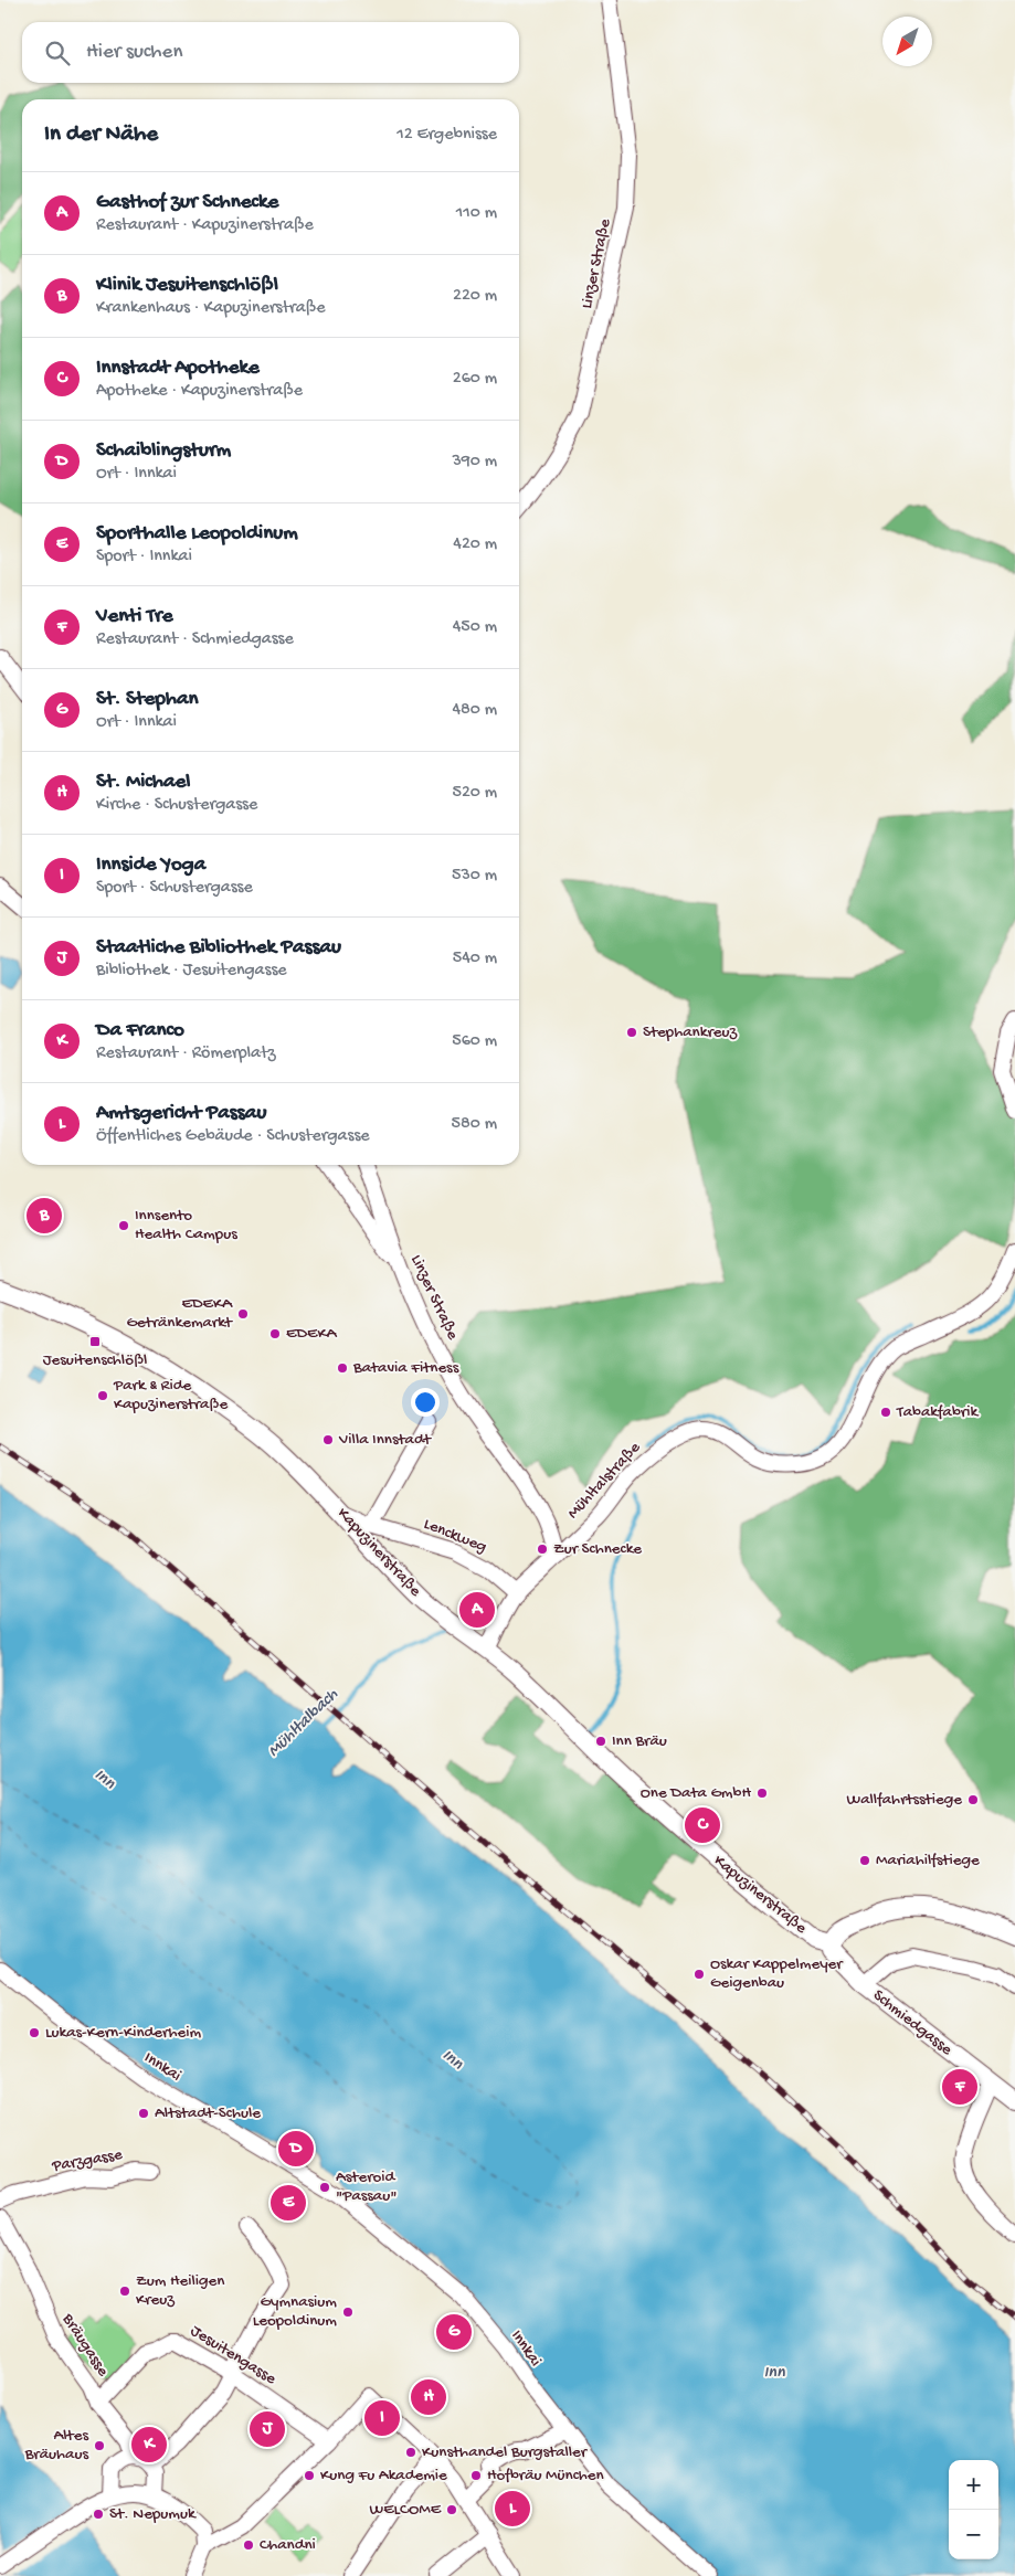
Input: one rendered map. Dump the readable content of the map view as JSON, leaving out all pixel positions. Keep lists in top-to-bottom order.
{
  "streets": {
    "main road": ["Kapuzinerstraße", "Schmiedgasse"],
    "street": [
      "Linzer Straße",
      "Mühltalstraße",
      "Lenckweg",
      "Innkai",
      "Parzgasse",
      "Bräugasse",
      "Jesuitengasse"
    ]
  },
  "crossings": [
    ["Linzer Straße", "Mühltalstraße"],
    ["Mühltalstraße", "Lenckweg"],
    ["Mühltalstraße", "Kapuzinerstraße"],
    ["Lenckweg", "Kapuzinerstraße"],
    ["Kapuzinerstraße", "Schmiedgasse"],
    ["Bräugasse", "Jesuitengasse"]
  ],
  "water": ["Mühltalbach", "Inn"],
  "places": {
    "other": [
      "Stephankreuz",
      "Innsento Health Campus",
      "EDEKA Getränkemarkt",
      "EDEKA",
      "Batavia Fitness",
      "Park & Ride Kapuzinerstraße",
      "Tabakfabrik",
      "Villa Innstadt",
      "Zur Schnecke",
      "Inn Bräu",
      "One Data GmbH",
      "Wallfahrtsstiege",
      "Mariahilfstiege",
      "Oskar Kappelmeyer Geigenbau",
      "Lukas-Kern-Kinderheim",
      "Altstadt-Schule",
      "Asteroid \"Passau\"",
      "Zum Heiligen Kreuz",
      "Gymnasium Leopoldinum",
      "Altes Bräuhaus",
      "Kunsthandel Burgstaller",
      "Kung Fu Akademie",
      "Hofbräu München",
      "WELCOME",
      "St. Nepumuk",
      "Chandni"
    ],
    "transit": ["Jesuitenschlößl"]
  },
  "north": "bottom left",
  "page": {
    "search": "Hier suchen",
    "heading": ["In der Nähe", "12 Ergebnisse"],
    "list": [
      {
        "mark": "A",
        "name": "Gasthof zur Schnecke",
        "note": "Restaurant · Kapuzinerstraße",
        "value": "110 m"
      },
      {
        "mark": "B",
        "name": "Klinik Jesuitenschlößl",
        "note": "Krankenhaus · Kapuzinerstraße",
        "value": "220 m"
      },
      {
        "mark": "C",
        "name": "Innstadt Apotheke",
        "note": "Apotheke · Kapuzinerstraße",
        "value": "260 m"
      },
      {
        "mark": "D",
        "name": "Schaiblingsturm",
        "note": "Ort · Innkai",
        "value": "390 m"
      },
      {
        "mark": "E",
        "name": "Sporthalle Leopoldinum",
        "note": "Sport · Innkai",
        "value": "420 m"
      },
      {
        "mark": "F",
        "name": "Venti Tre",
        "note": "Restaurant · Schmiedgasse",
        "value": "450 m"
      },
      {
        "mark": "G",
        "name": "St. Stephan",
        "note": "Ort · Innkai",
        "value": "480 m"
      },
      {
        "mark": "H",
        "name": "St. Michael",
        "note": "Kirche · Schustergasse",
        "value": "520 m"
      },
      {
        "mark": "I",
        "name": "Innside Yoga",
        "note": "Sport · Schustergasse",
        "value": "530 m"
      },
      {
        "mark": "J",
        "name": "Staatliche Bibliothek Passau",
        "note": "Bibliothek · Jesuitengasse",
        "value": "540 m"
      },
      {
        "mark": "K",
        "name": "Da Franco",
        "note": "Restaurant · Römerplatz",
        "value": "560 m"
      },
      {
        "mark": "L",
        "name": "Amtsgericht Passau",
        "note": "Öffentliches Gebäude · Schustergasse",
        "value": "580 m"
      }
    ],
    "pins": [
      "B",
      "A",
      "C",
      "F",
      "D",
      "E",
      "G",
      "H",
      "I",
      "J",
      "K",
      "L"
    ],
    "map_buttons": ["+", "−"]
  }
}
